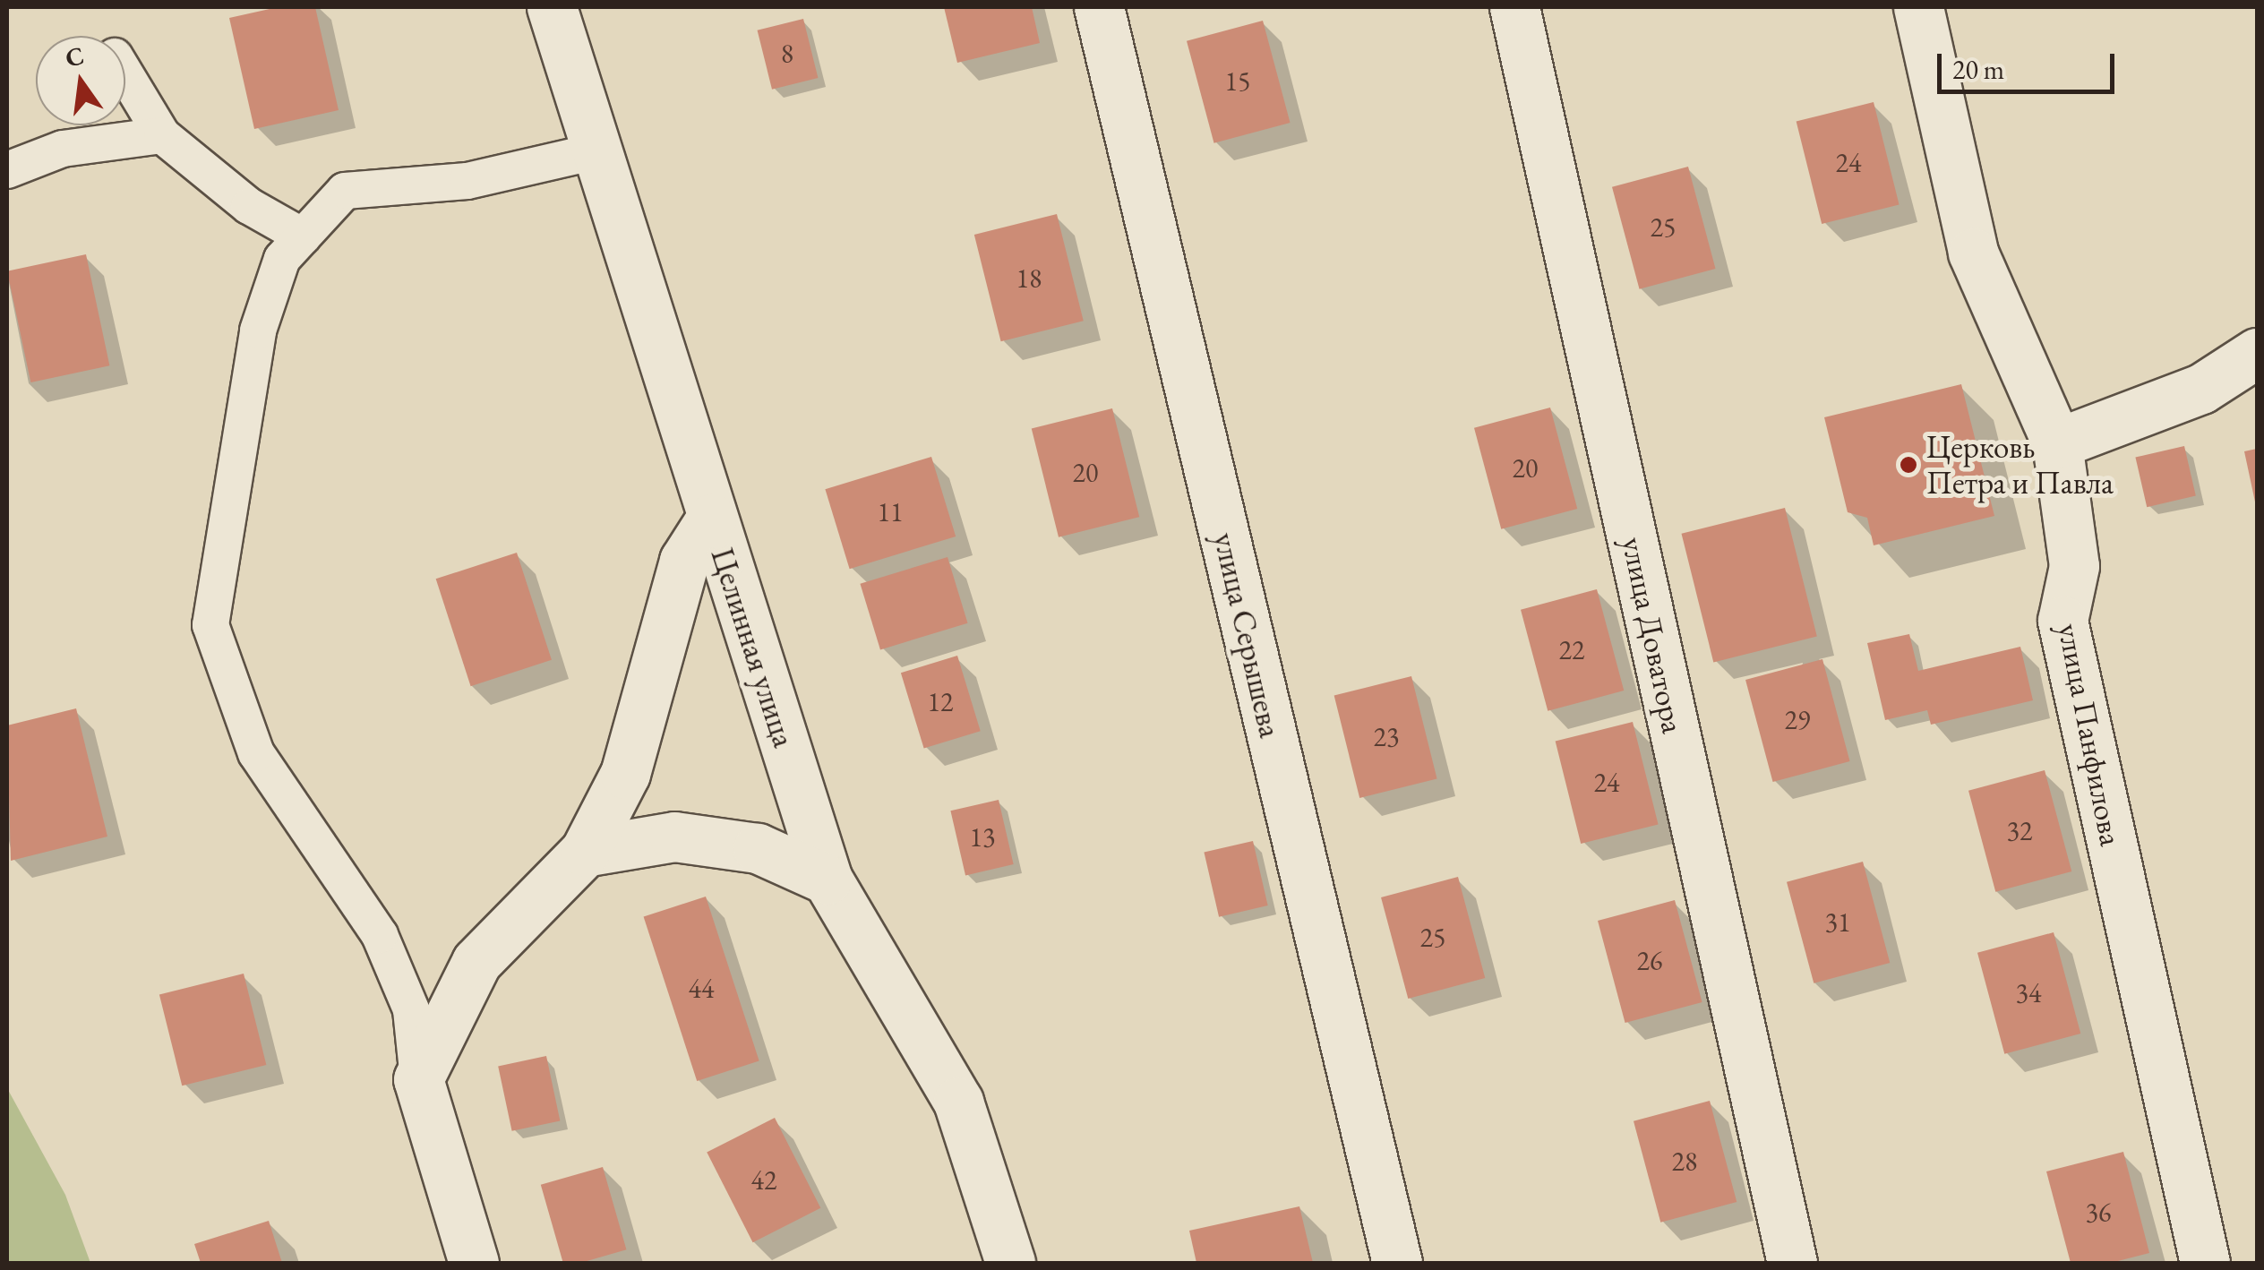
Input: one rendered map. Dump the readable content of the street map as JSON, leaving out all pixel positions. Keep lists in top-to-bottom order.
{
  "streets": {
    "street": [
      "улица Серышева",
      "улица Доватора",
      "Целинная улица",
      "улица Панфилова"
    ]
  },
  "places": ["Церковь Петра и Павла"],
  "house_numbers": [
    "8",
    "15",
    "24",
    "25",
    "18",
    "20",
    "20",
    "11",
    "22",
    "12",
    "29",
    "23",
    "24",
    "32",
    "13",
    "31",
    "25",
    "26",
    "44",
    "34",
    "28",
    "42",
    "36"
  ],
  "scale_bar": "20 m",
  "north": "top"
}
